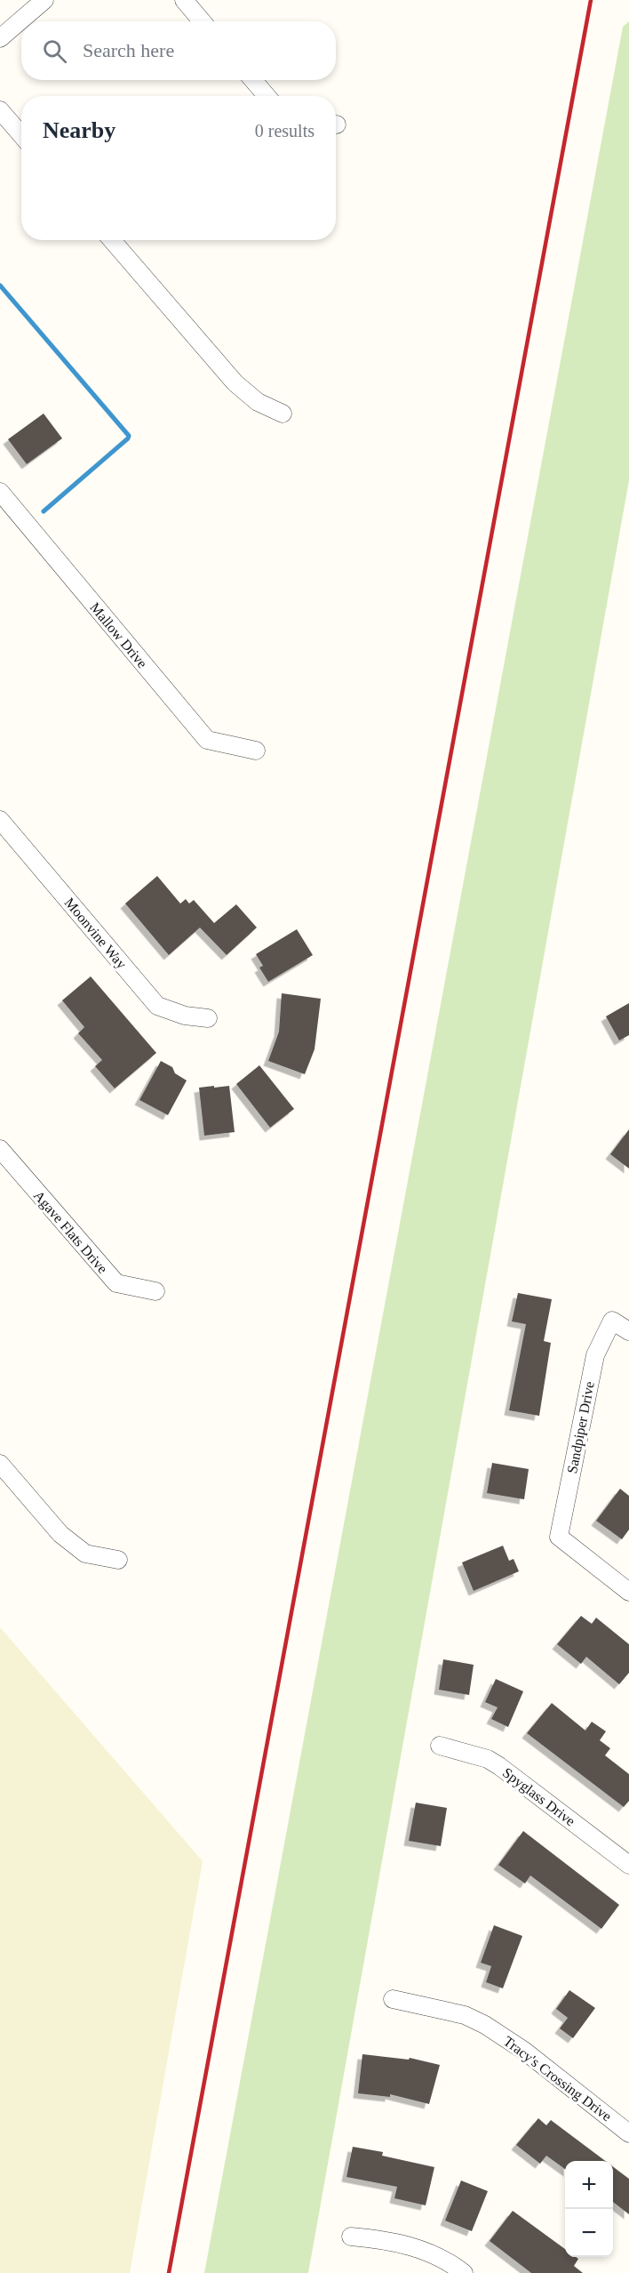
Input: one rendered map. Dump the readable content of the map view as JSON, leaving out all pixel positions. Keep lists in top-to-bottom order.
{
  "streets": {
    "street": [
      "Mallow Drive",
      "Moonvine Way",
      "Agave Flats Drive",
      "Sandpiper Drive",
      "Spyglass Drive",
      "Tracy's Crossing Drive"
    ]
  },
  "page": {
    "search": "Search here",
    "heading": ["Nearby", "0 results"],
    "map_buttons": ["+", "−"]
  }
}
